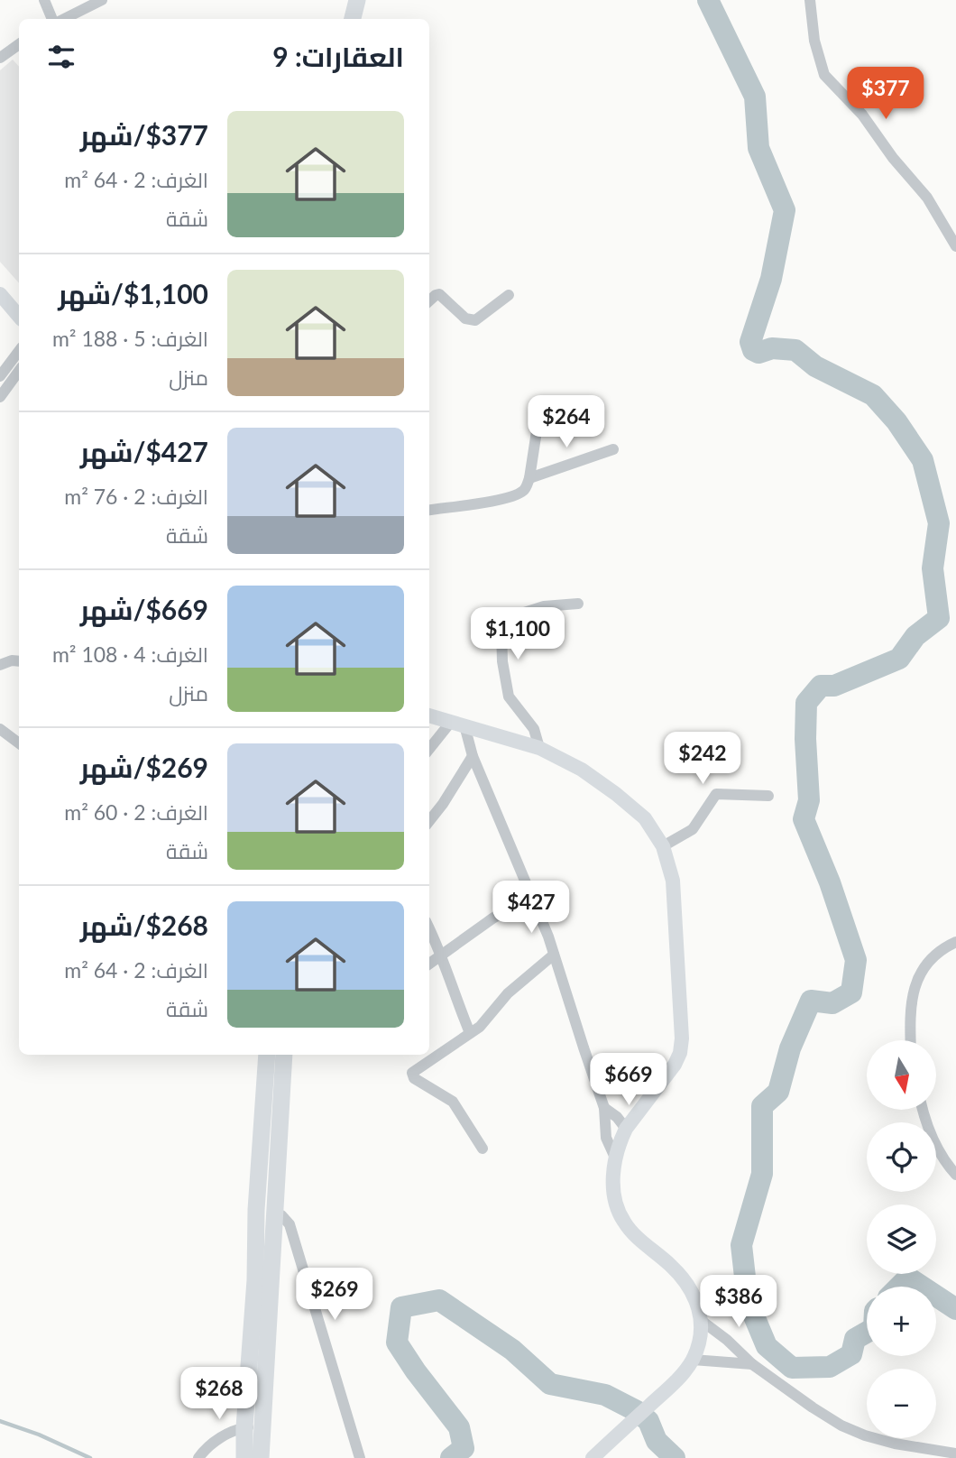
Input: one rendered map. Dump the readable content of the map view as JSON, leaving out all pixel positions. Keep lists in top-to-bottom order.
{
  "north": "bottom",
  "page": {
    "heading": "العقارات: 9",
    "price": [
      "$377",
      "$264",
      "$1,100",
      "$242",
      "$427",
      "$669",
      "$269",
      "$386",
      "$268"
    ],
    "list": [
      {
        "name": "$377/شهر",
        "note": "الغرف: 2 · 64 m² · شقة"
      },
      {
        "name": "$1,100/شهر",
        "note": "الغرف: 5 · 188 m² · منزل"
      },
      {
        "name": "$427/شهر",
        "note": "الغرف: 2 · 76 m² · شقة"
      },
      {
        "name": "$669/شهر",
        "note": "الغرف: 4 · 108 m² · منزل"
      },
      {
        "name": "$269/شهر",
        "note": "الغرف: 2 · 60 m² · شقة"
      },
      {
        "name": "$268/شهر",
        "note": "الغرف: 2 · 64 m² · شقة"
      }
    ],
    "map_buttons": ["+", "−"]
  }
}
